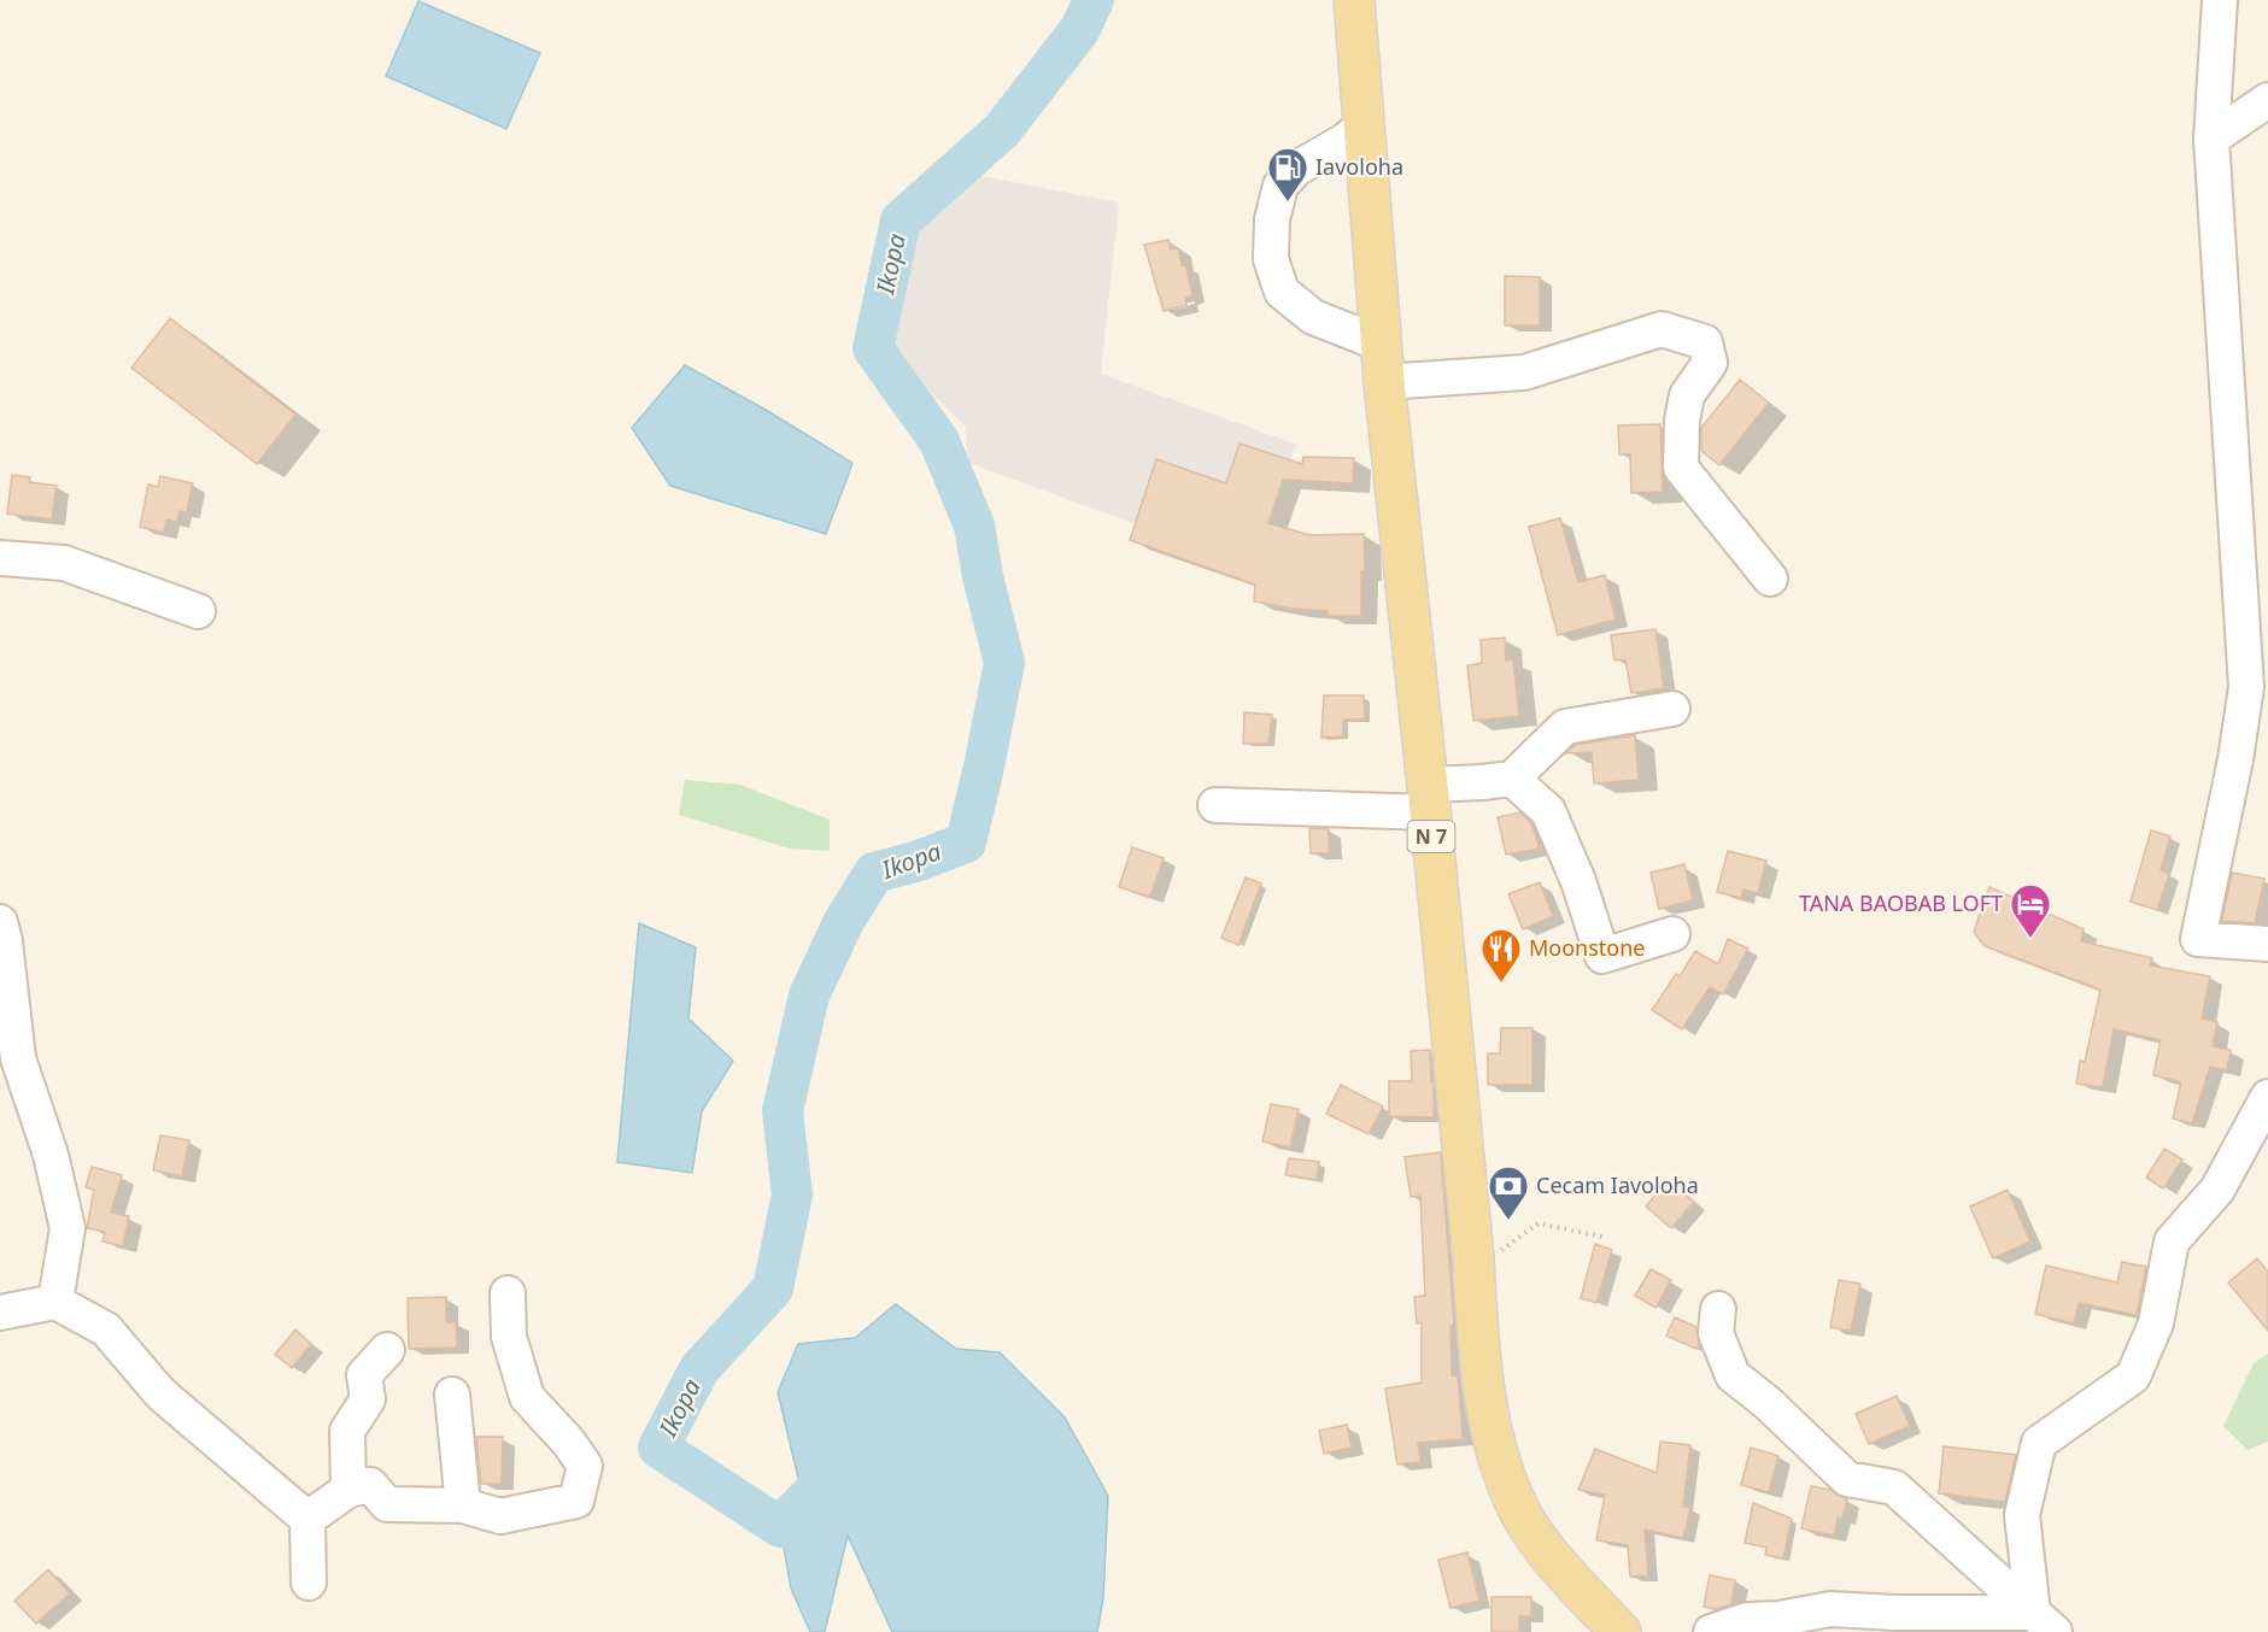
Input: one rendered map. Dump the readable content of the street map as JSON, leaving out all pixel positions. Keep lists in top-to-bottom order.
{
  "streets": {
    "main road": ["N 7"]
  },
  "water": ["Ikopa"],
  "places": {
    "fuel station": ["Iavoloha"],
    "hotel": ["TANA BAOBAB LOFT"],
    "restaurant": ["Moonstone"],
    "bank": ["Cecam Iavoloha"]
  }
}
